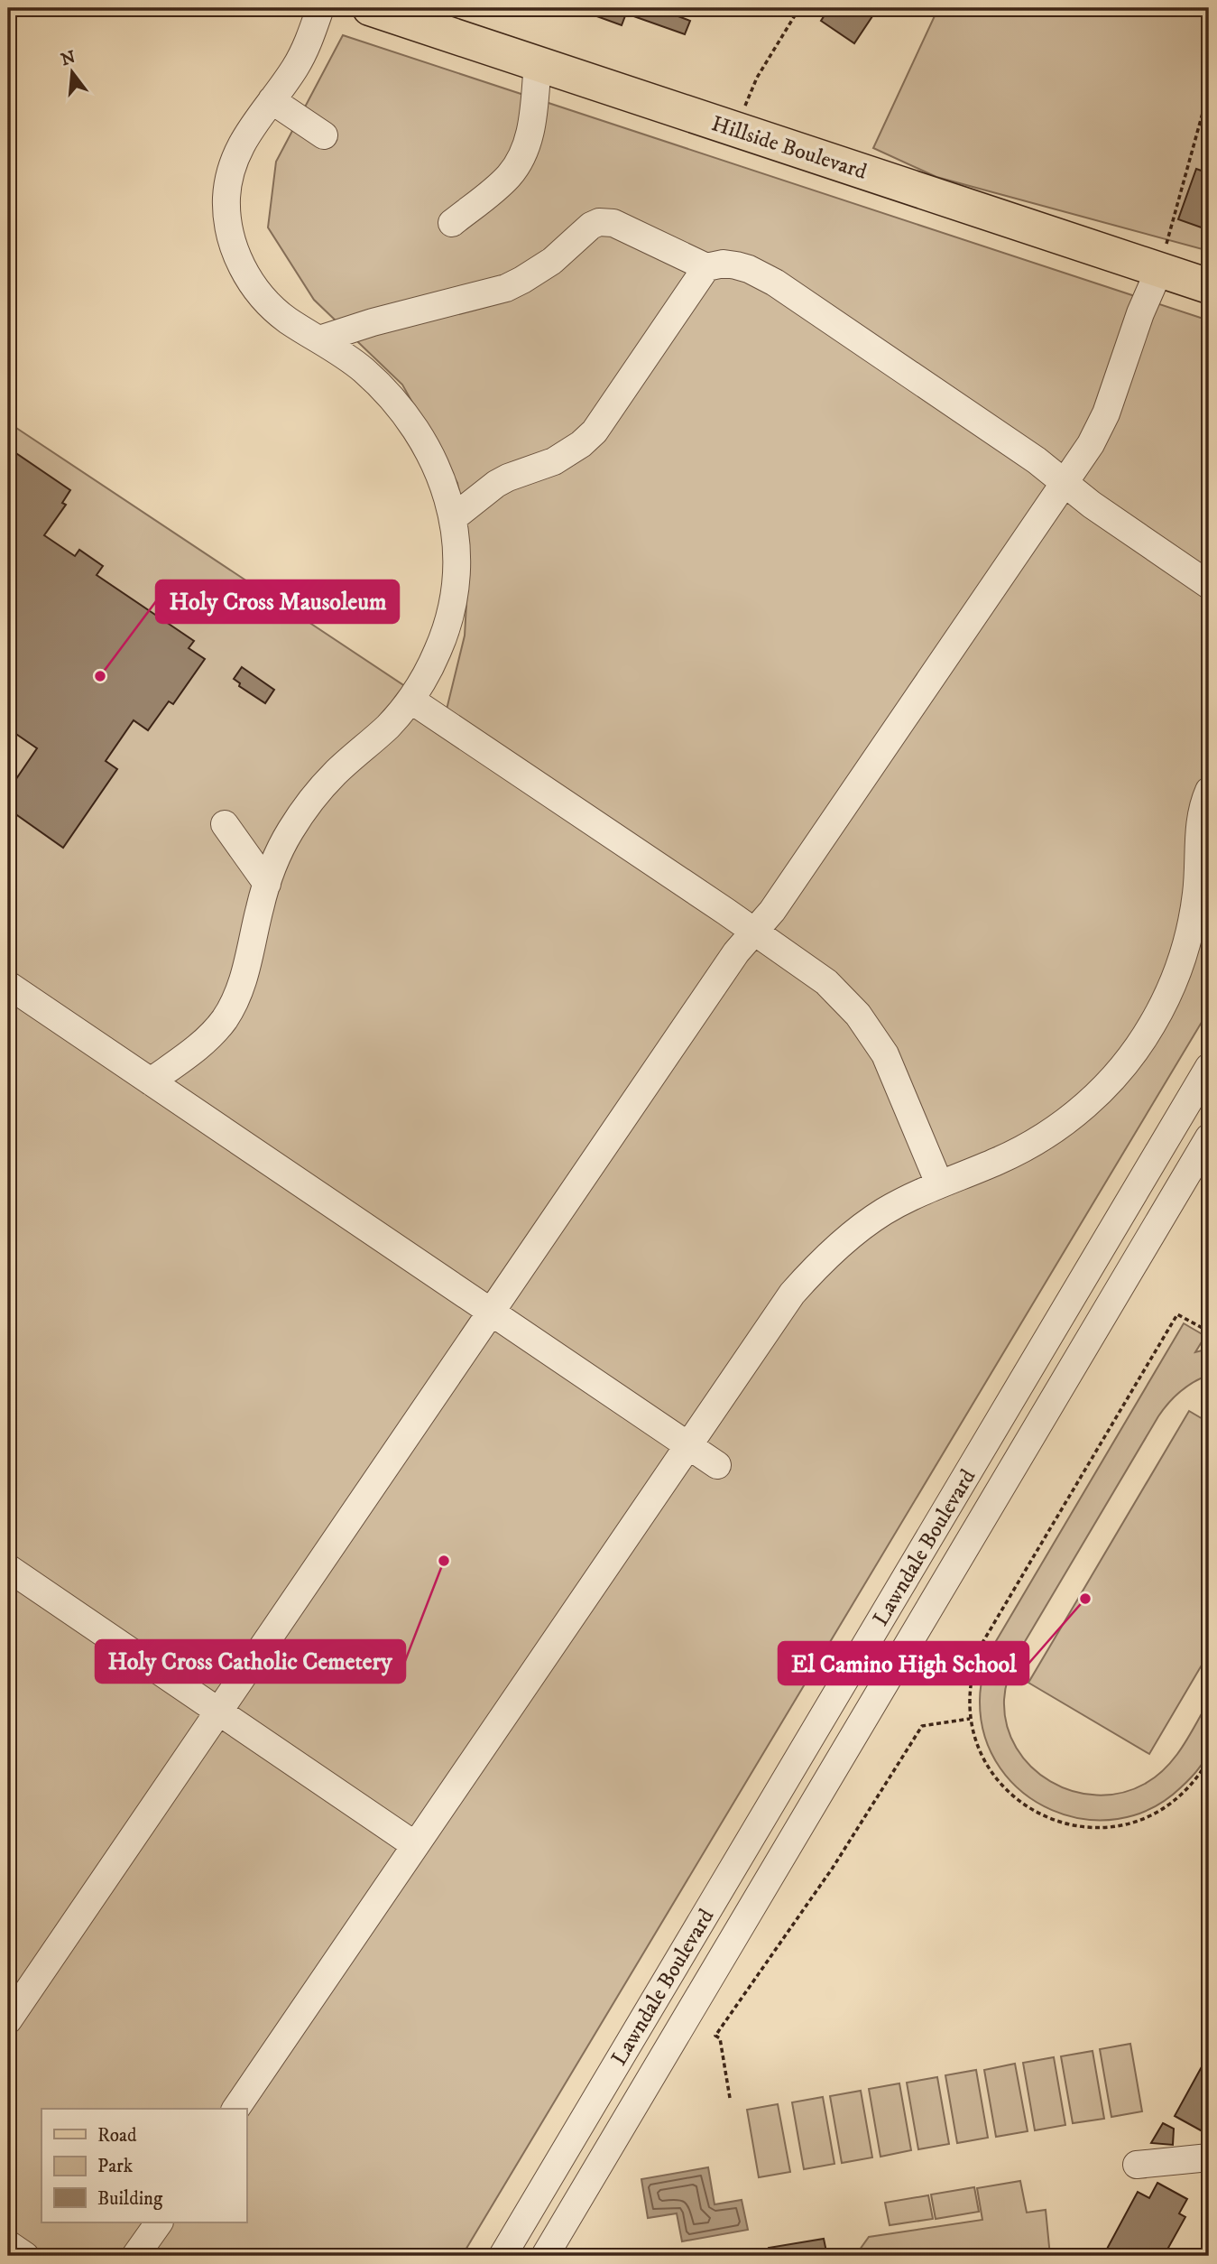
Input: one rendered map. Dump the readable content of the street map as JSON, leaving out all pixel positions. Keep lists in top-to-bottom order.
{
  "streets": {
    "main road": ["Hillside Boulevard"],
    "street": ["Lawndale Boulevard"]
  },
  "places": ["Holy Cross Mausoleum", "Holy Cross Catholic Cemetery", "El Camino High School"],
  "legend": ["Road", "Park", "Building"],
  "north": "top"
}
